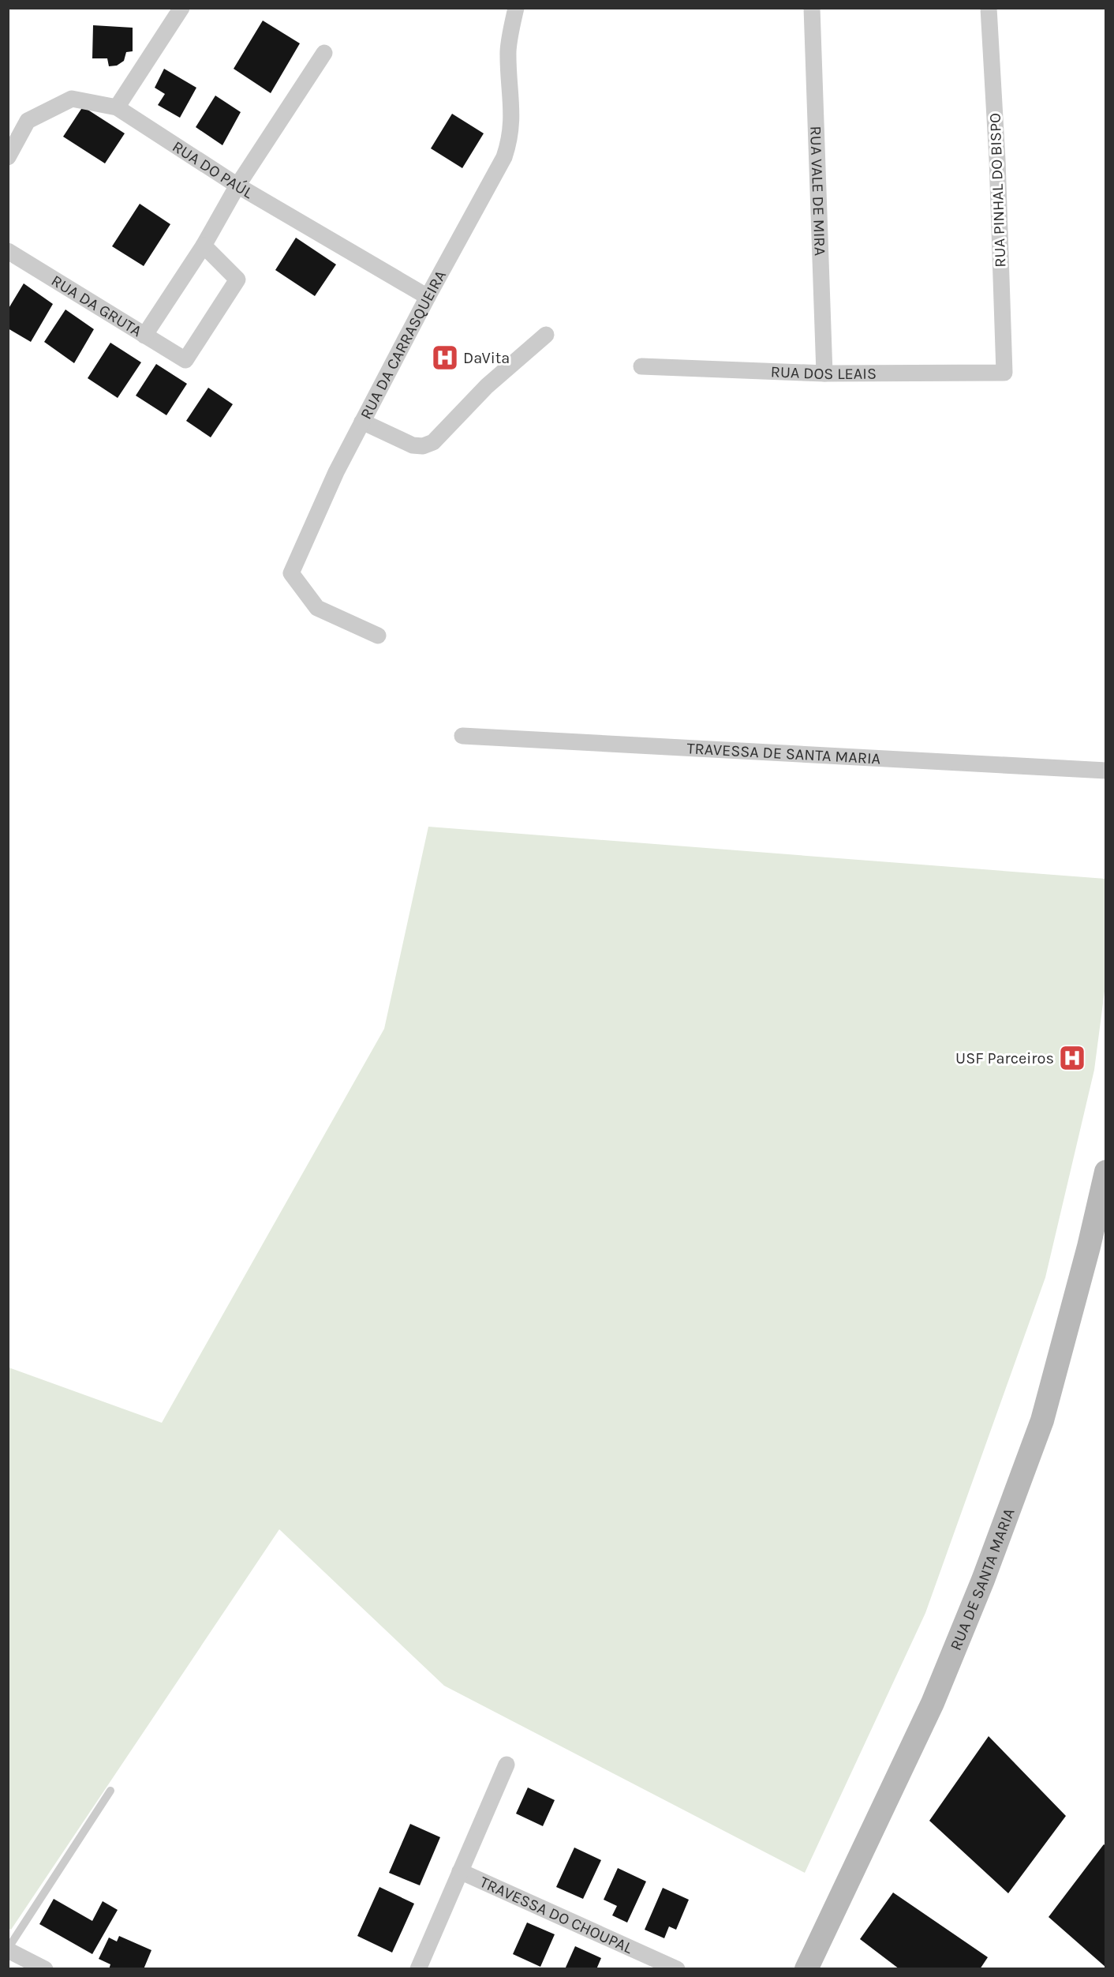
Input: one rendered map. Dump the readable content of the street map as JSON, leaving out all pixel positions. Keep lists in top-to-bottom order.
{
  "streets": {
    "street": [
      "RUA DO PAÚL",
      "RUA PINHAL DO BISPO",
      "RUA VALE DE MIRA",
      "RUA DA GRUTA",
      "RUA DA CARRASQUEIRA",
      "RUA DOS LEAIS",
      "TRAVESSA DE SANTA MARIA",
      "RUA DE SANTA MARIA",
      "TRAVESSA DO CHOUPAL"
    ]
  },
  "crossings": [
    ["RUA DO PAÚL", "RUA DA CARRASQUEIRA"],
    ["RUA PINHAL DO BISPO", "RUA DOS LEAIS"],
    ["RUA VALE DE MIRA", "RUA DOS LEAIS"]
  ],
  "places": {
    "hospital": ["DaVita", "USF Parceiros"]
  }
}
